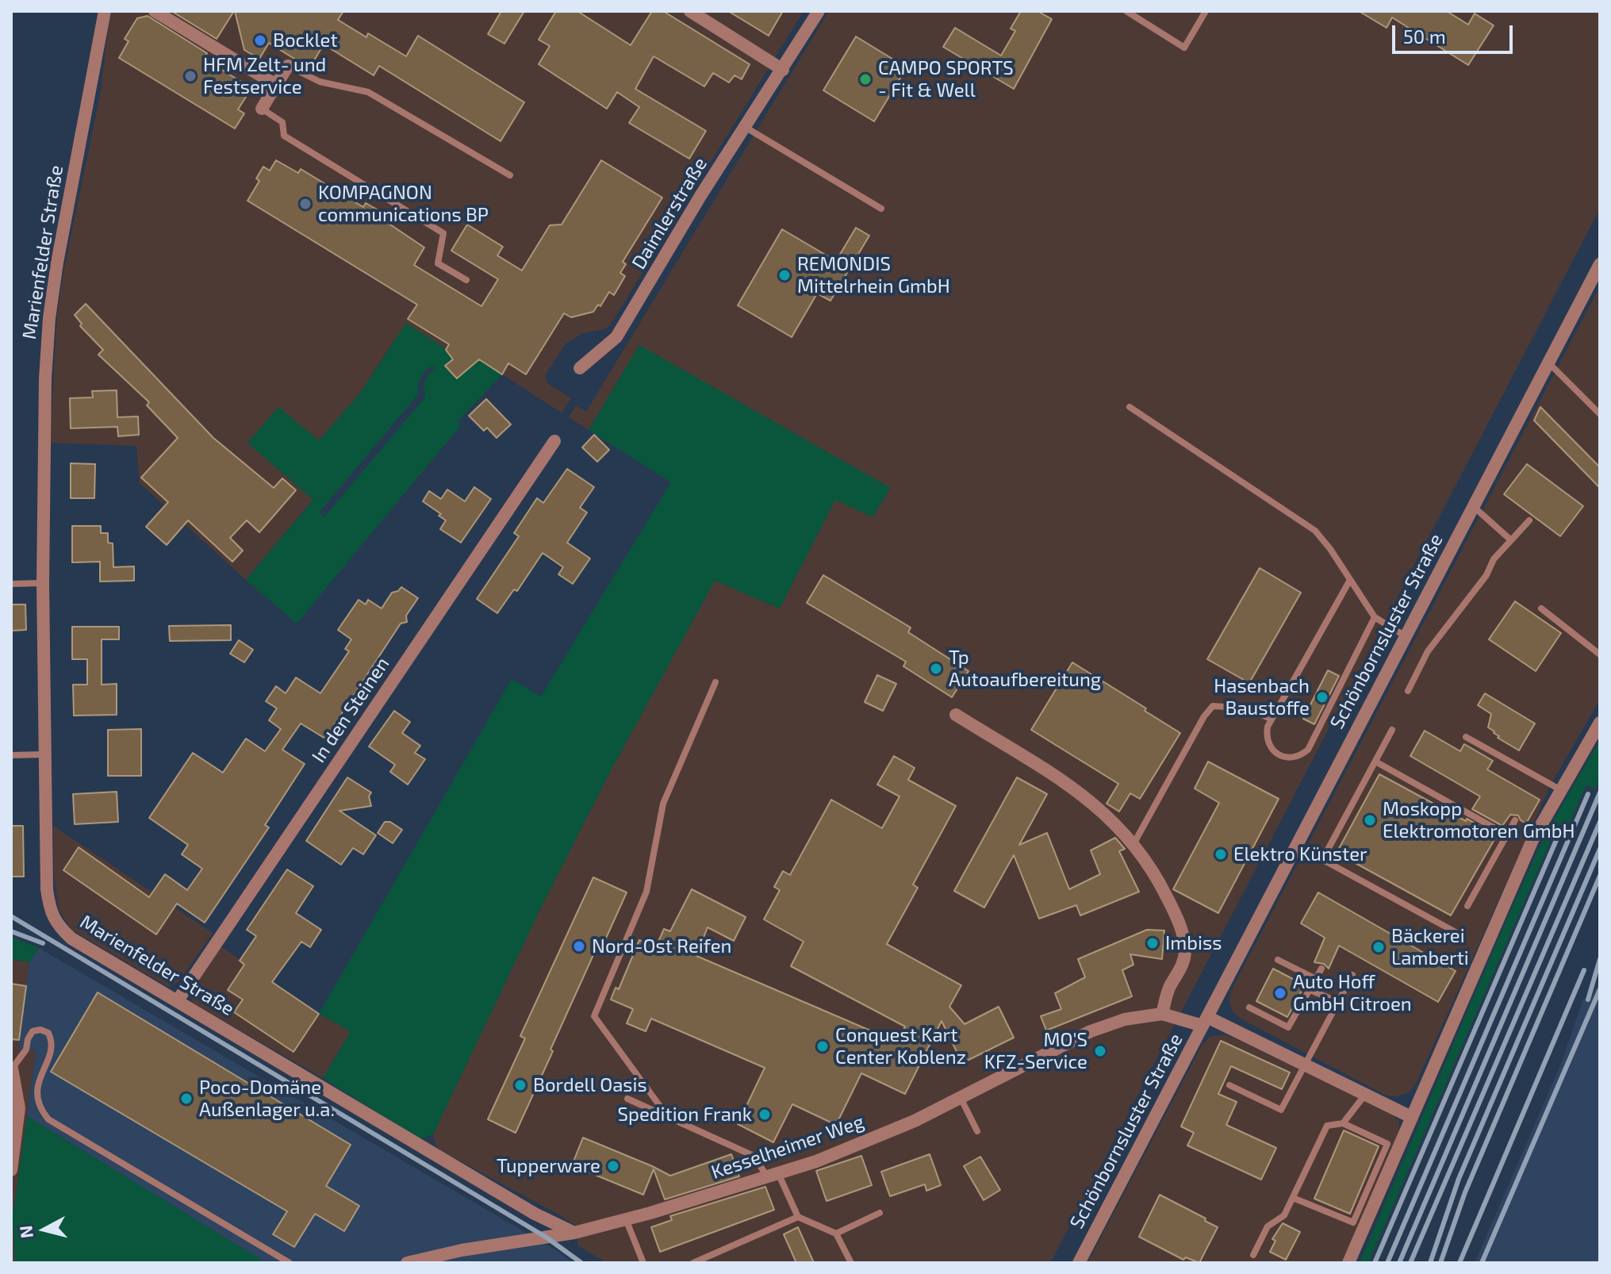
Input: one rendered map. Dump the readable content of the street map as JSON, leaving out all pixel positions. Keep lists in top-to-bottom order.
{
  "streets": {
    "street": [
      "Daimlerstraße",
      "Marienfelder Straße",
      "Schönbornsluster Straße",
      "In den Steinen",
      "Kesselheimer Weg"
    ]
  },
  "crossings": [
    ["Marienfelder Straße", "In den Steinen"],
    ["Marienfelder Straße", "Kesselheimer Weg"],
    ["Schönbornsluster Straße", "Kesselheimer Weg"]
  ],
  "places": [
    "Bocklet",
    "HFM Zelt- und Festservice",
    "CAMPO SPORTS - Fit & Well",
    "KOMPAGNON communications BP",
    "REMONDIS Mittelrhein GmbH",
    "Tp Autoaufbereitung",
    "Hasenbach Baustoffe",
    "Moskopp Elektromotoren GmbH",
    "Elektro Künster",
    "Imbiss",
    "Nord-Ost Reifen",
    "Bäckerei Lamberti",
    "Auto Hoff GmbH Citroen",
    "Conquest Kart Center Koblenz",
    "MO'S KFZ-Service",
    "Bordell Oasis",
    "Poco-Domäne Außenlager u.a.",
    "Spedition Frank",
    "Tupperware"
  ],
  "scale_bar": "50 m",
  "north": "left"
}
